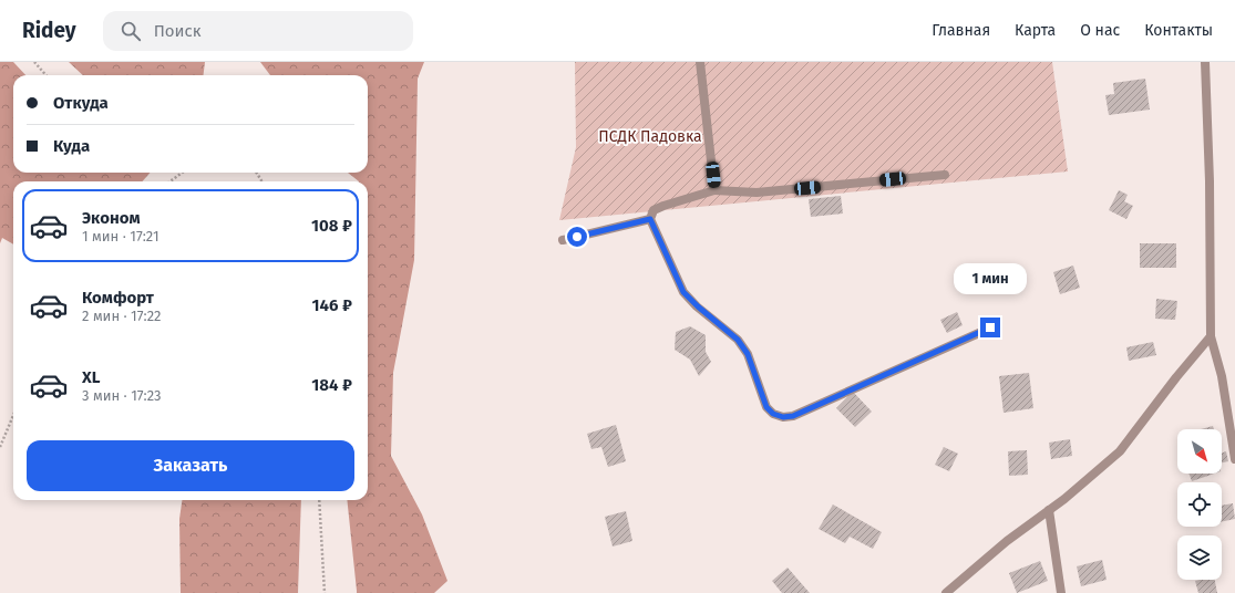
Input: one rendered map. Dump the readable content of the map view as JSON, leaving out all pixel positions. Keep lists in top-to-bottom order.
{
  "parks": ["ПСДК Падовка"],
  "north": "bottom right",
  "page": {
    "header": "Ridey",
    "search": "Поиск",
    "nav": [
      "Главная",
      "Карта",
      "О нас",
      "Контакты"
    ],
    "banner": ["Откуда", "Куда"],
    "list": [
      {
        "name": "Эконом",
        "note": "1 мин · 17:21",
        "value": "108 ₽"
      },
      {
        "name": "Комфорт",
        "note": "2 мин · 17:22",
        "value": "146 ₽"
      },
      {
        "name": "XL",
        "note": "3 мин · 17:23",
        "value": "184 ₽"
      }
    ],
    "bubble": "1 мин",
    "buttons": "Заказать"
  }
}
